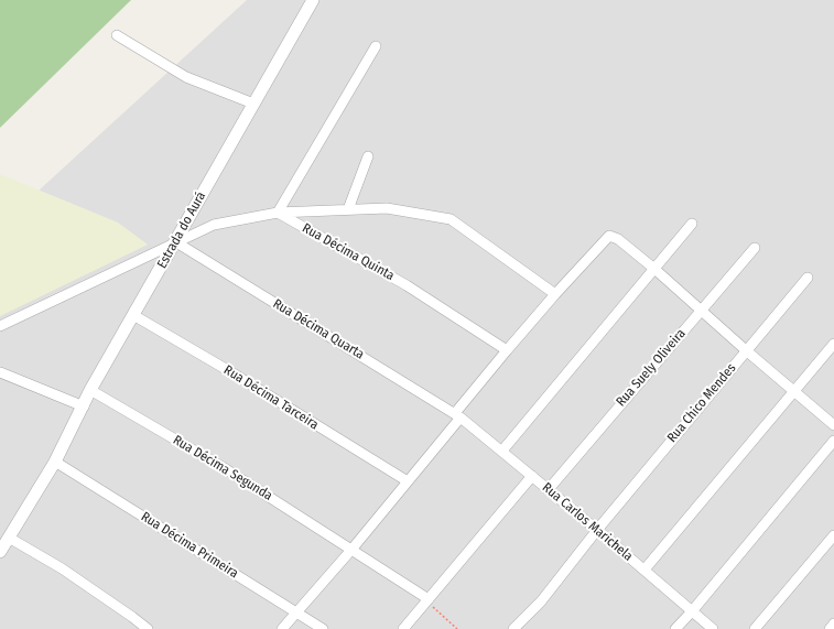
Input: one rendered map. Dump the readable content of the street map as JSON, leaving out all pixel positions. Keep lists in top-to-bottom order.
{
  "streets": {
    "street": [
      "Estrada do Aurá",
      "Rua Décima Quinta",
      "Rua Décima Quarta",
      "Rua Suely Oliveira",
      "Rua Décima Tarceira",
      "Rua Chico Mendes",
      "Rua Décima Segunda",
      "Rua Carlos Marichela",
      "Rua Décima Primeira"
    ]
  },
  "crossings": [
    ["Estrada do Aurá", "Rua Décima Quarta"],
    ["Estrada do Aurá", "Rua Décima Tarceira"],
    ["Estrada do Aurá", "Rua Décima Segunda"],
    ["Estrada do Aurá", "Rua Décima Primeira"],
    ["Rua Décima Quarta", "Rua Carlos Marichela"],
    ["Rua Suely Oliveira", "Rua Carlos Marichela"],
    ["Rua Chico Mendes", "Rua Carlos Marichela"]
  ]
}
